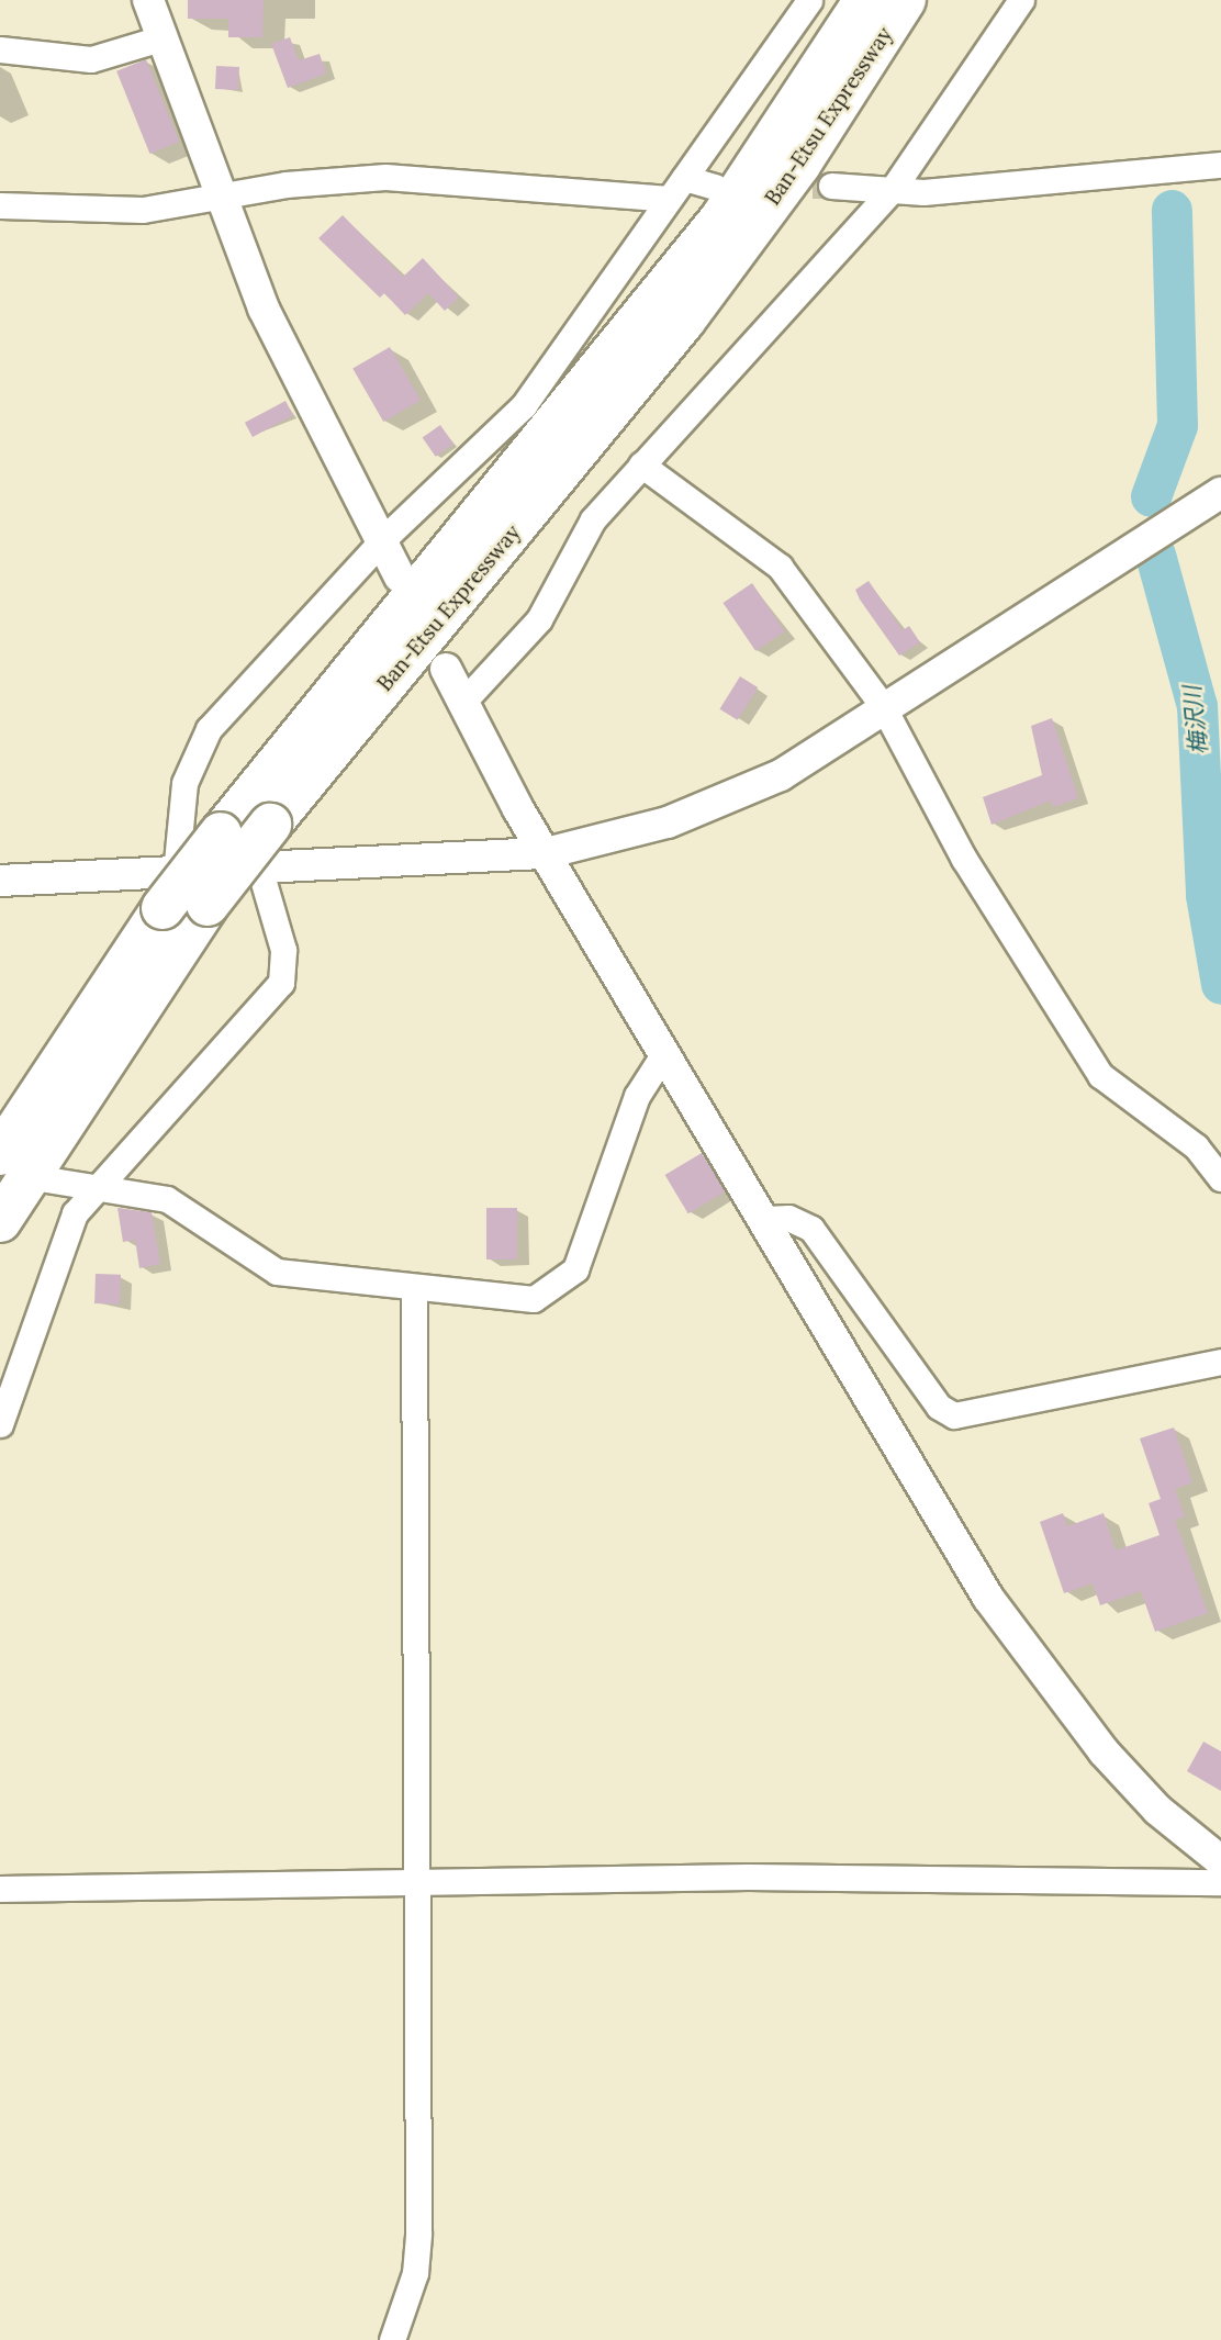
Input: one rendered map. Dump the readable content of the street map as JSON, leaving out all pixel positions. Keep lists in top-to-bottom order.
{
  "streets": {
    "highway": ["Ban-Etsu Expressway"]
  },
  "water": ["梅沢川"]
}
